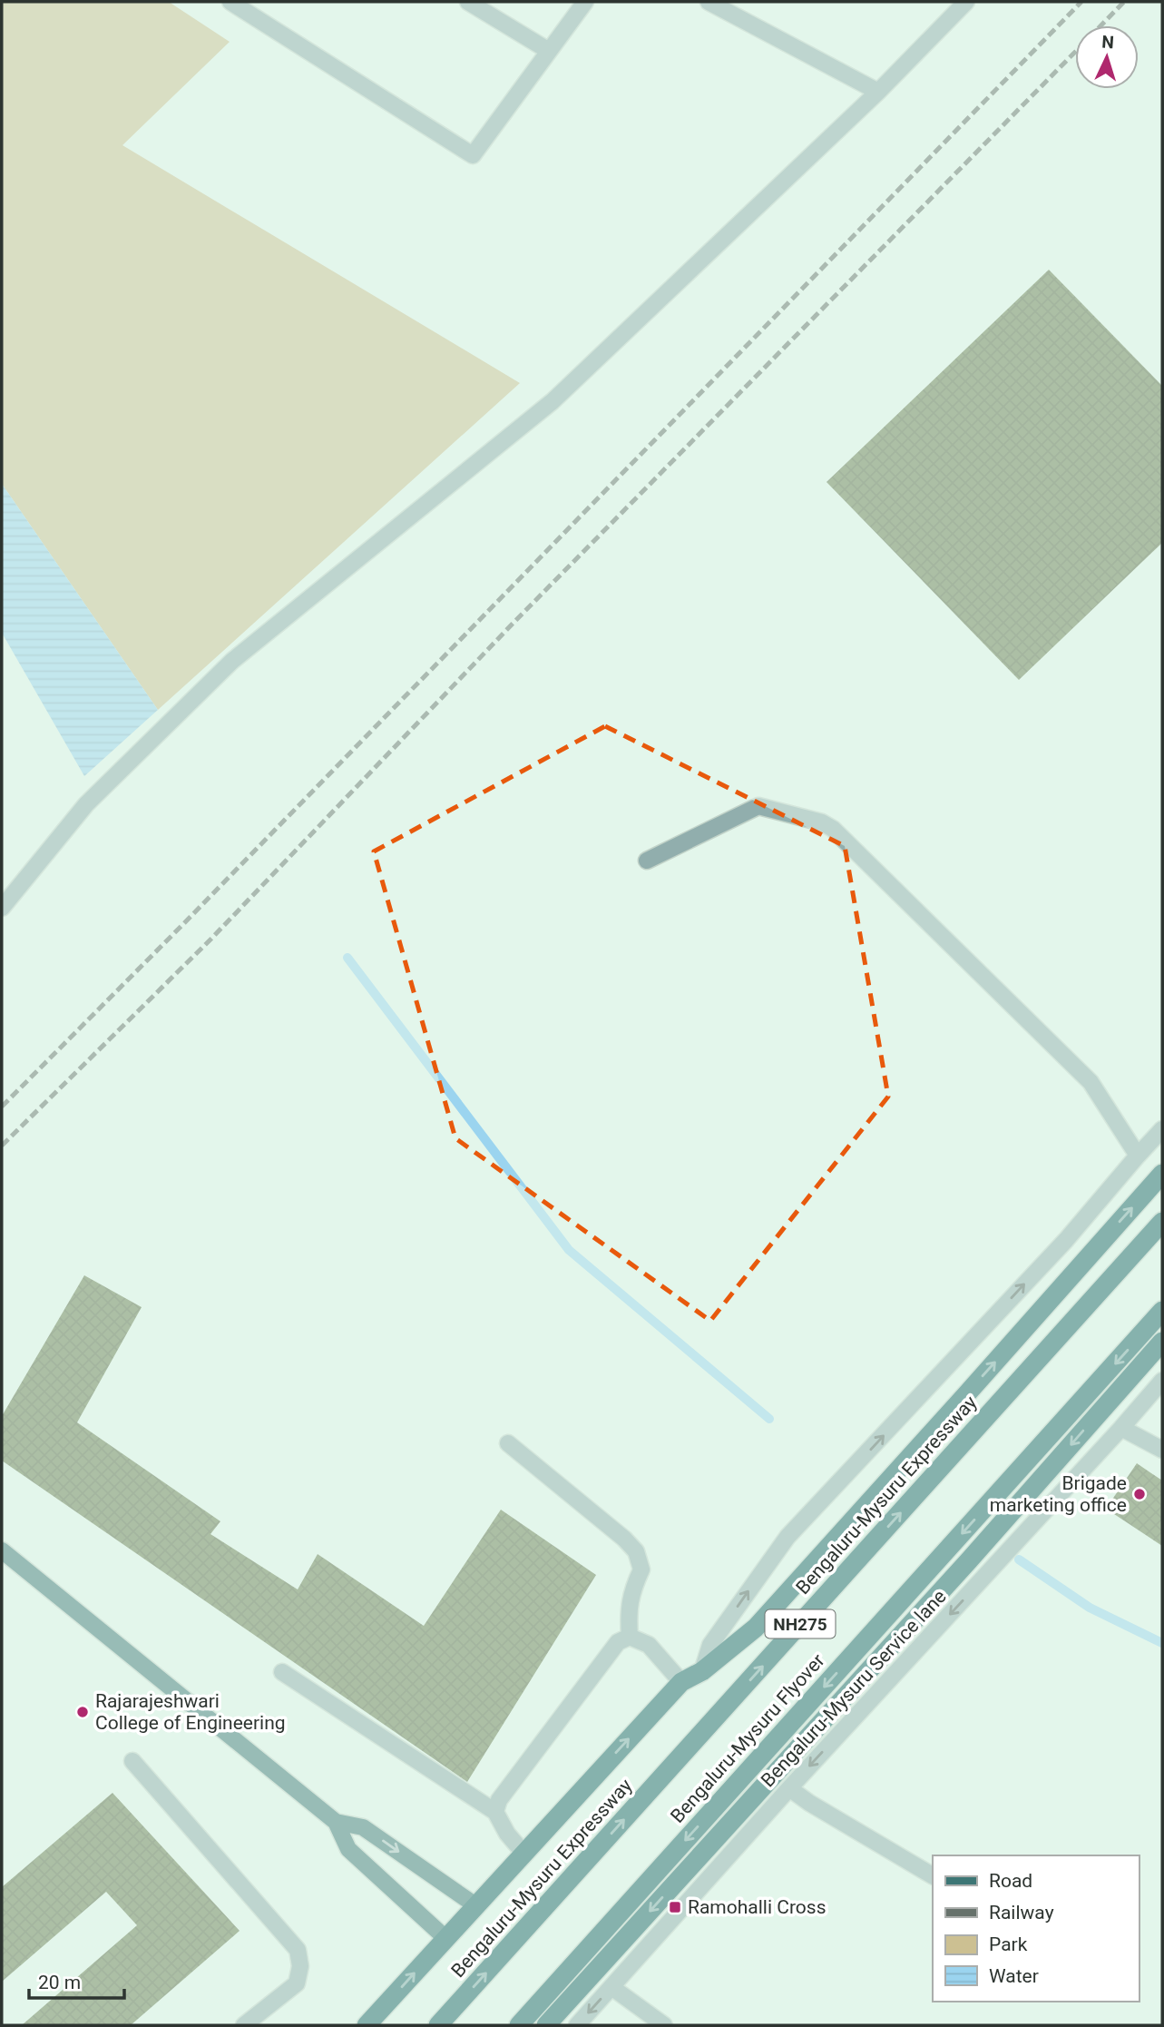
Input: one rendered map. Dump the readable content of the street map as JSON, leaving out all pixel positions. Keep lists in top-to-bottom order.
{
  "streets": {
    "highway": ["Bengaluru-Mysuru Expressway", "NH275", "Bengaluru-Mysuru Flyover"],
    "street": ["Bengaluru-Mysuru Service lane"]
  },
  "crossings": [
    ["Bengaluru-Mysuru Expressway", "NH275"]
  ],
  "one_way": ["Bengaluru-Mysuru Service lane"],
  "places": {
    "other": ["Brigade marketing office", "Rajarajeshwari College of Engineering"],
    "transit": ["Ramohalli Cross"]
  },
  "legend": [
    "Road",
    "Railway",
    "Park",
    "Water"
  ],
  "scale_bar": "20 m",
  "north": "top"
}
